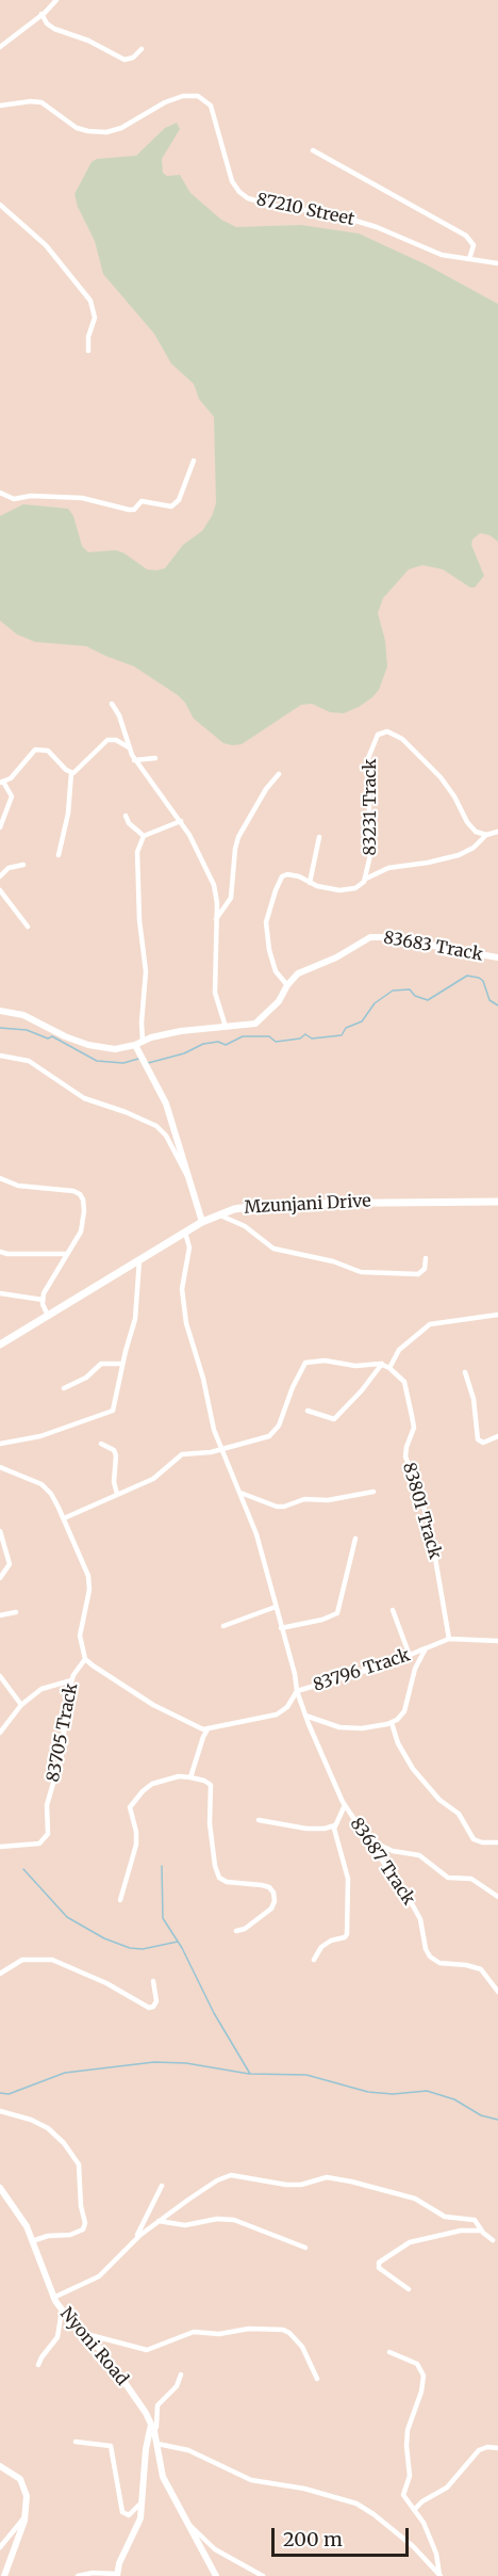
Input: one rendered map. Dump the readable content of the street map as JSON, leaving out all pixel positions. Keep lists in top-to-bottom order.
{
  "streets": {
    "main road": ["Mzunjani Drive"],
    "street": [
      "87210 Street",
      "83231 Track",
      "83683 Track",
      "83801 Track",
      "83796 Track",
      "83705 Track",
      "83687 Track",
      "Nyoni Road"
    ]
  },
  "crossings": [
    ["83231 Track", "83683 Track"],
    ["Mzunjani Drive", "83687 Track"],
    ["83801 Track", "83796 Track"],
    ["83796 Track", "83687 Track"]
  ],
  "scale_bar": "200 m"
}
